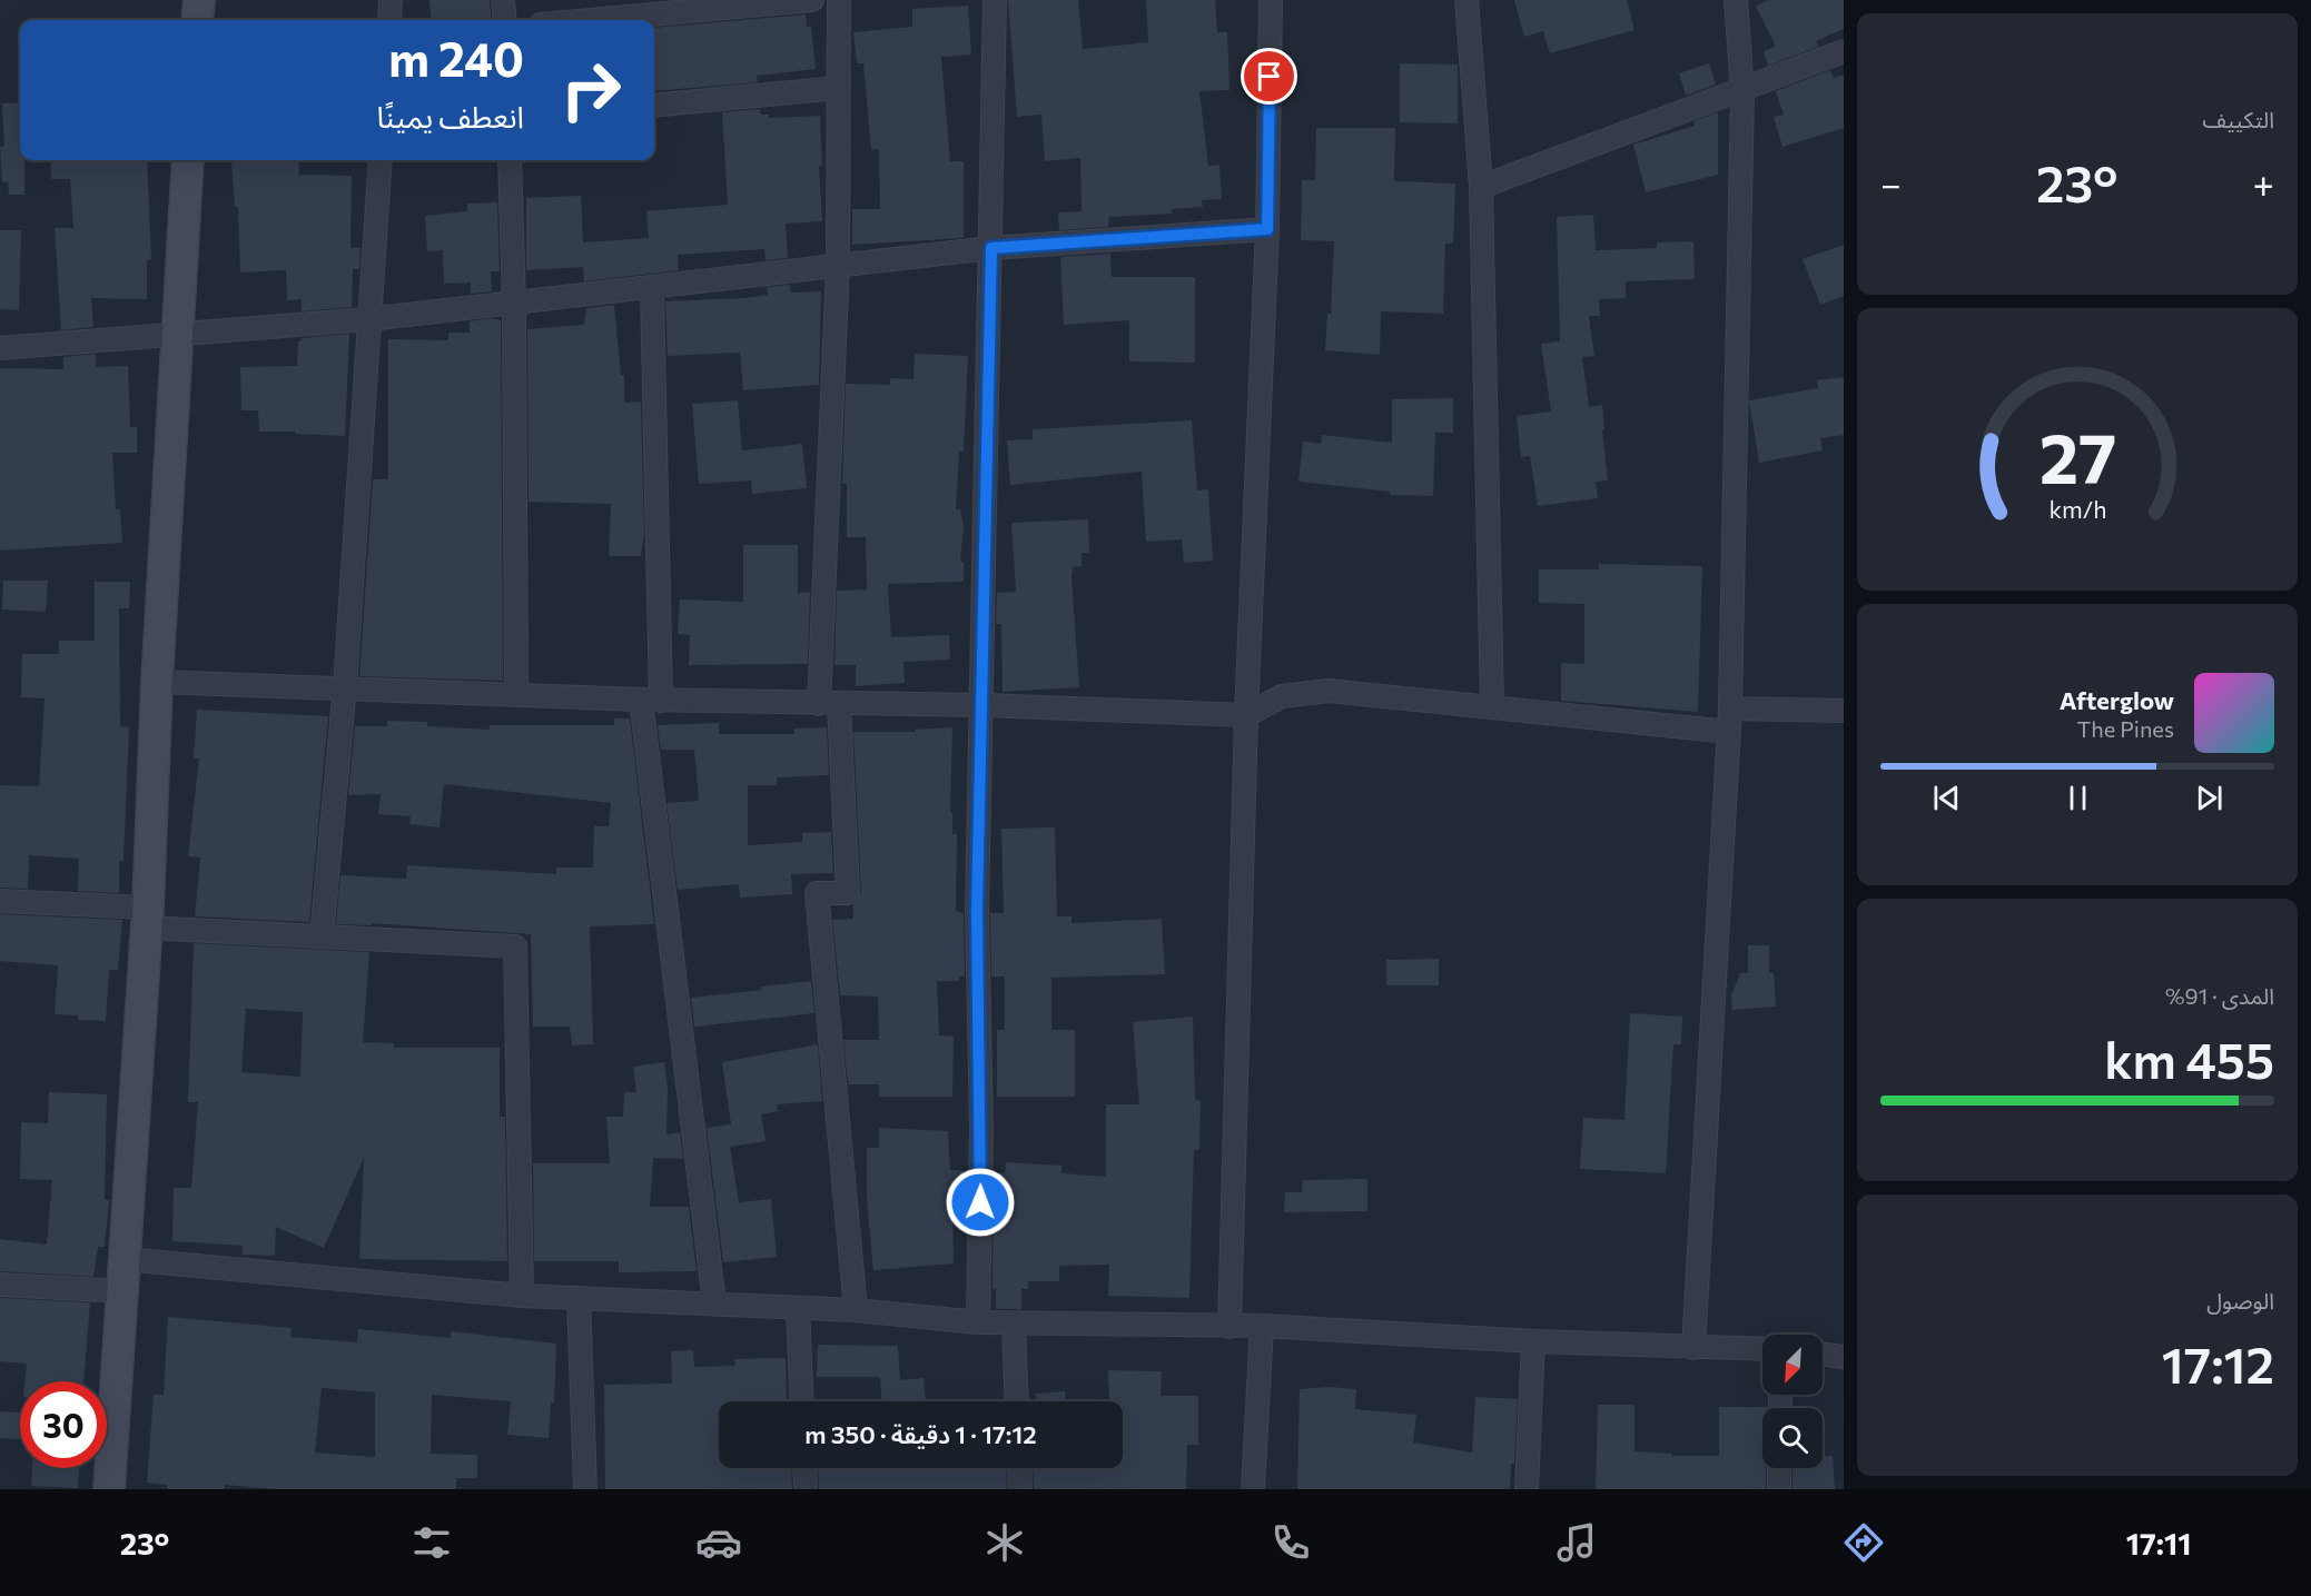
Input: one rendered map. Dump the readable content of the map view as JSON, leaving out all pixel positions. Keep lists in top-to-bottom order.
{
  "north": "bottom left",
  "page": {
    "tile": [
      "التكييف",
      ["المدى · 91%", "455 km"],
      ["الوصول", "17:12"]
    ],
    "turn": ["240 m", "انعطف يمينًا"],
    "heat": ["−", "23°", "+"],
    "song": ["Afterglow", "The Pines"],
    "limit": "30",
    "trip": "17:12 · 1 دقيقة · 350 m",
    "tabs": ["17:11", "23°"],
    "gauge": ["27", "km/h"]
  }
}
